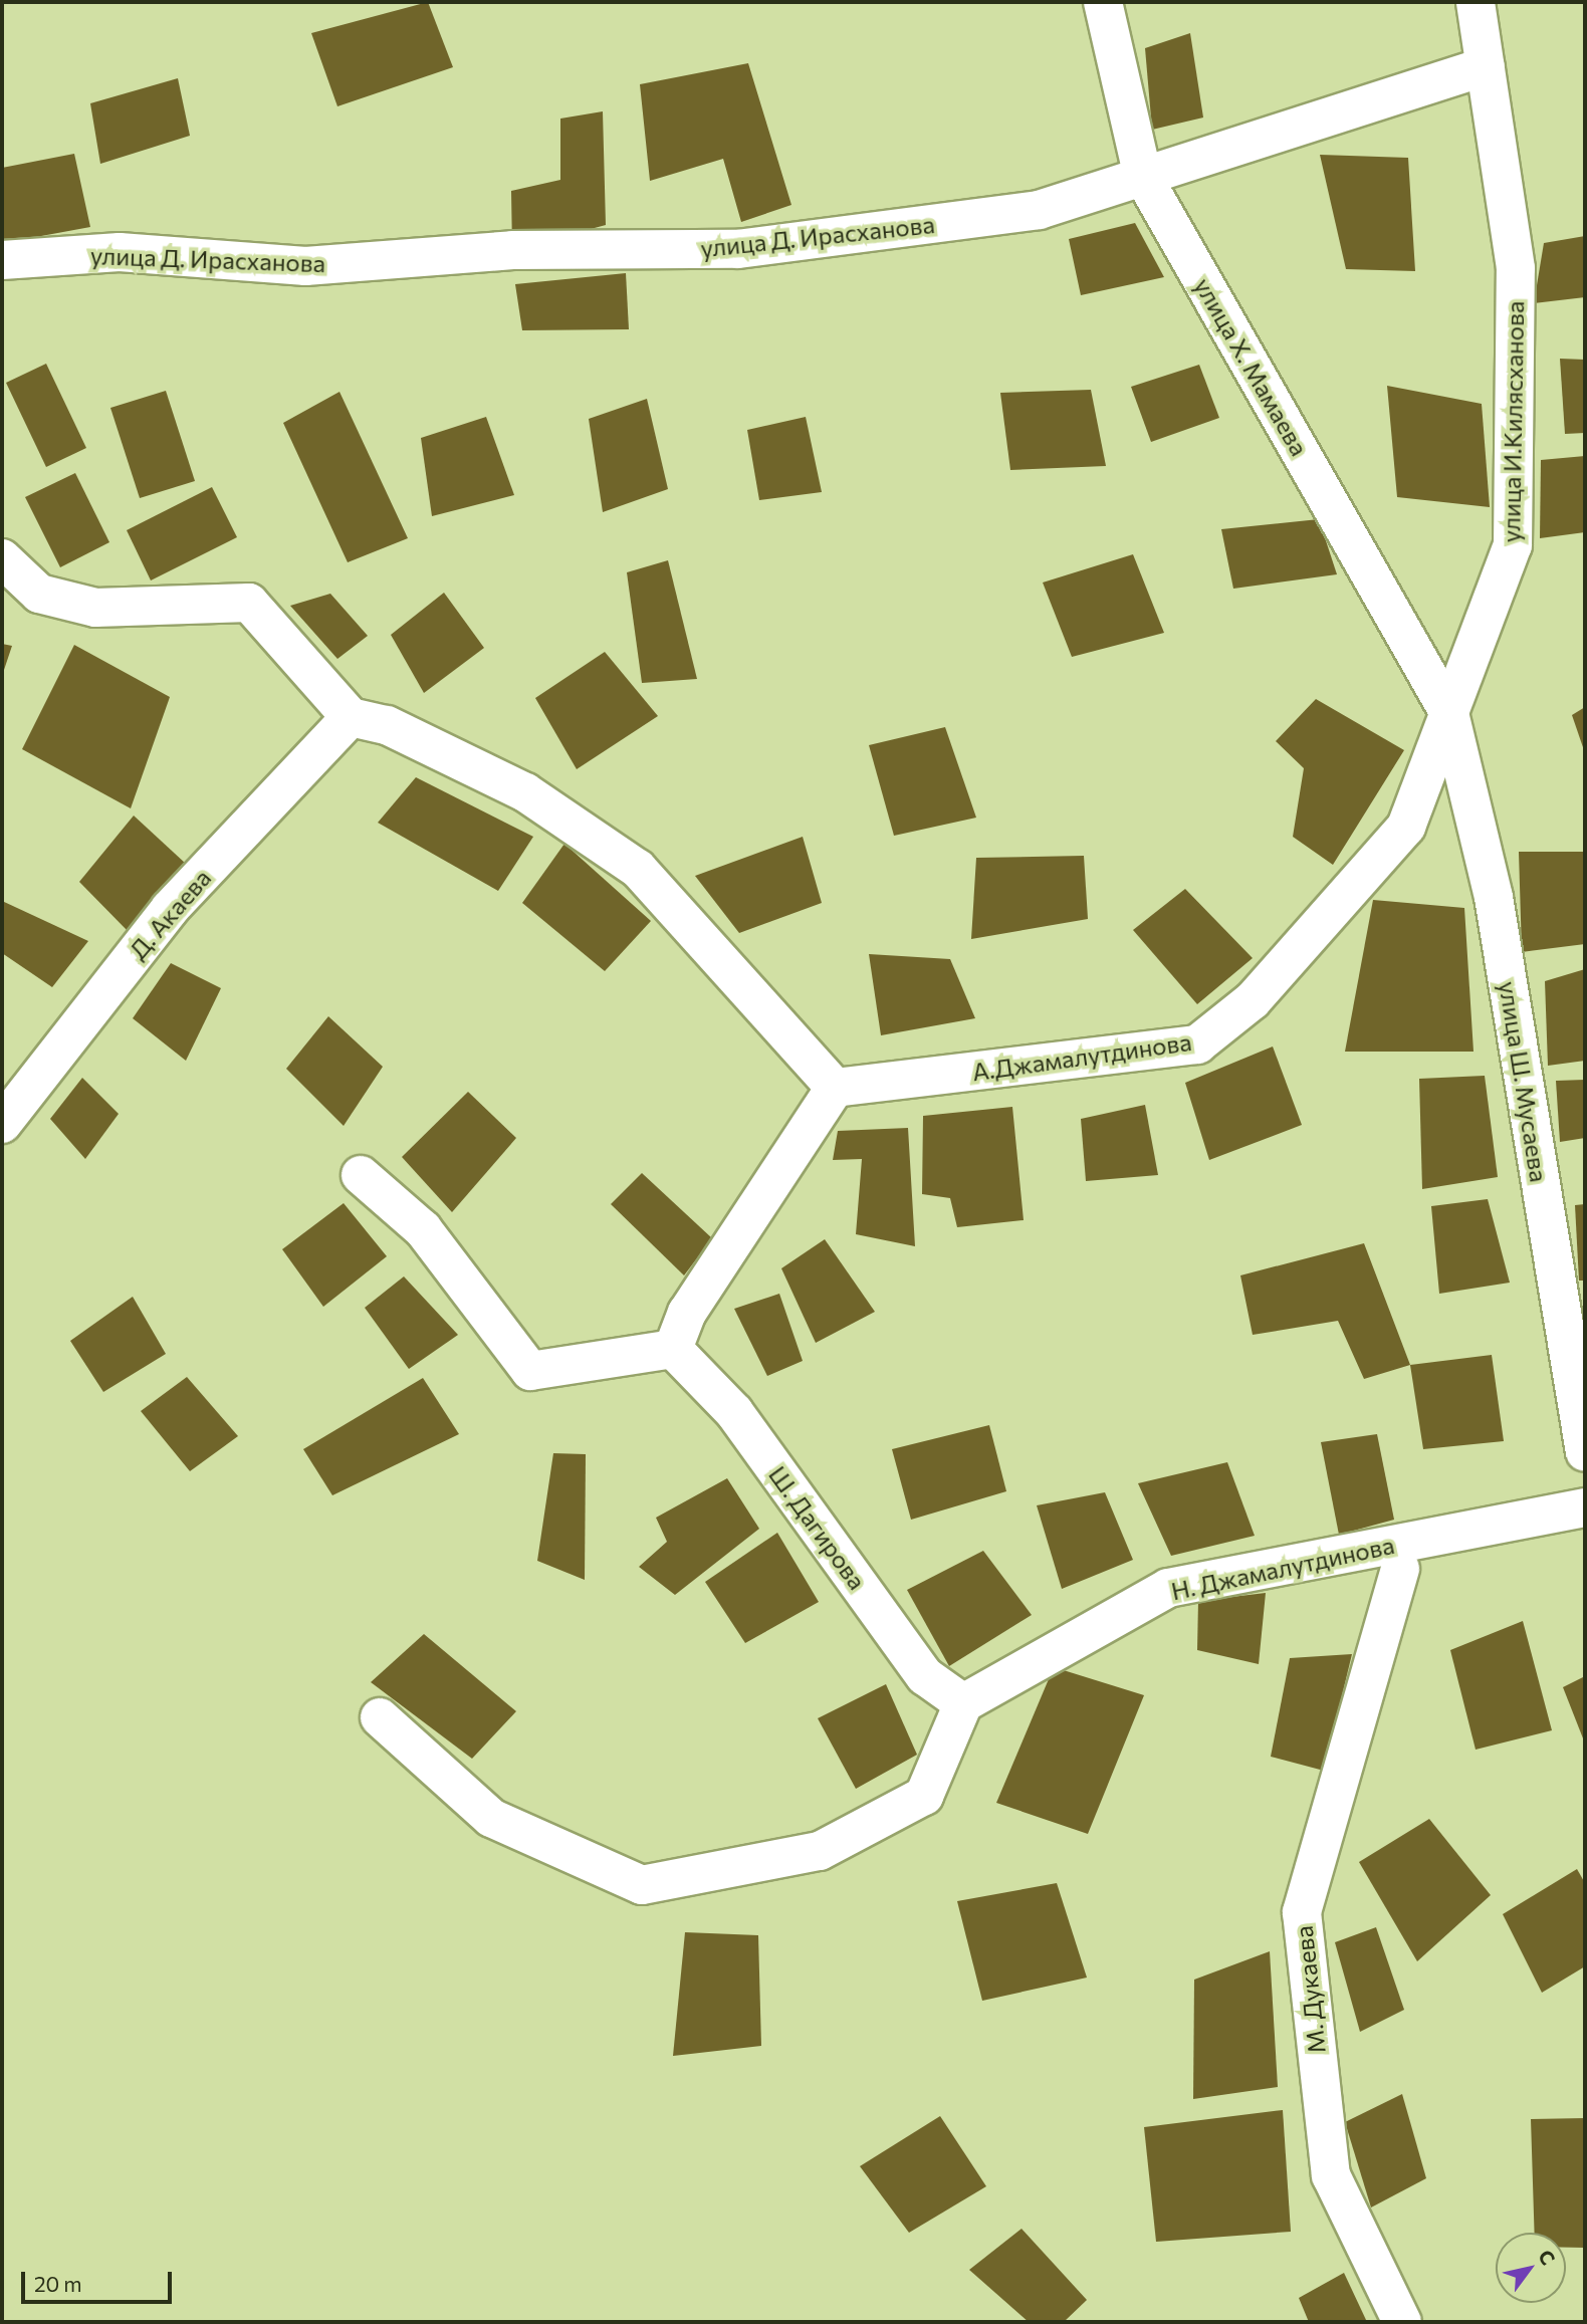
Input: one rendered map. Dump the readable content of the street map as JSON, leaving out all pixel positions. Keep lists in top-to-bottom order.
{
  "streets": {
    "street": [
      "улица Д. Ирасханова",
      "улица Х. Мамаева",
      "улица И.Килясханова",
      "Д. Акаева",
      "А.Джамалутдинова",
      "улица Ш. Мусаева",
      "Ш. Дагирова",
      "Н. Джамалутдинова",
      "М. Дукаева"
    ]
  },
  "crossings": [
    ["улица Д. Ирасханова", "улица Х. Мамаева"],
    ["улица Д. Ирасханова", "улица И.Килясханова"],
    ["улица Х. Мамаева", "улица И.Килясханова"],
    ["улица Х. Мамаева", "улица Ш. Мусаева"],
    ["улица И.Килясханова", "А.Джамалутдинова"],
    ["улица И.Килясханова", "улица Ш. Мусаева"],
    ["Ш. Дагирова", "Н. Джамалутдинова"]
  ],
  "scale_bar": "20 m",
  "north": "top right"
}
